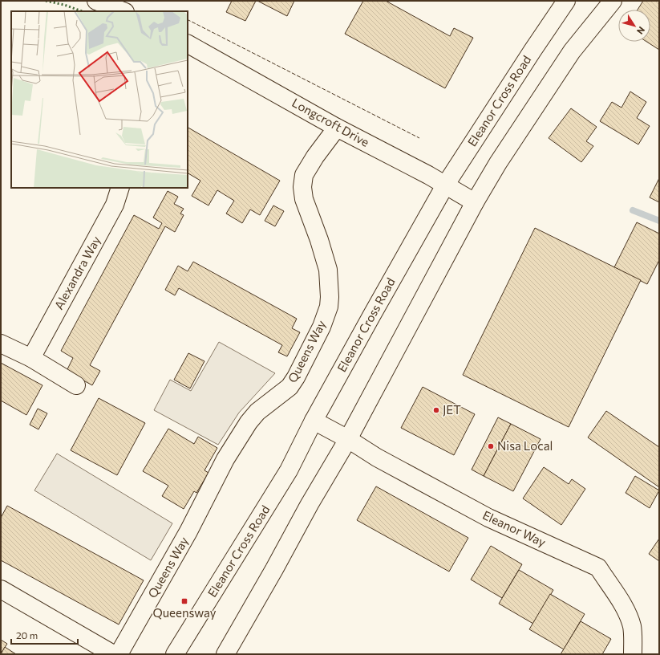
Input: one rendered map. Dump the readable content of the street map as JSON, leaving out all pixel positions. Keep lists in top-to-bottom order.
{
  "streets": {
    "street": [
      "Eleanor Cross Road",
      "Longcroft Drive",
      "Alexandra Way",
      "Queens Way",
      "Eleanor Way"
    ]
  },
  "crossings": [
    ["Eleanor Cross Road", "Longcroft Drive"],
    ["Eleanor Cross Road", "Eleanor Way"],
    ["Longcroft Drive", "Queens Way"]
  ],
  "places": {
    "other": ["JET", "Nisa Local"],
    "transit": ["Queensway"]
  },
  "scale_bar": "20 m",
  "north": "bottom right"
}
